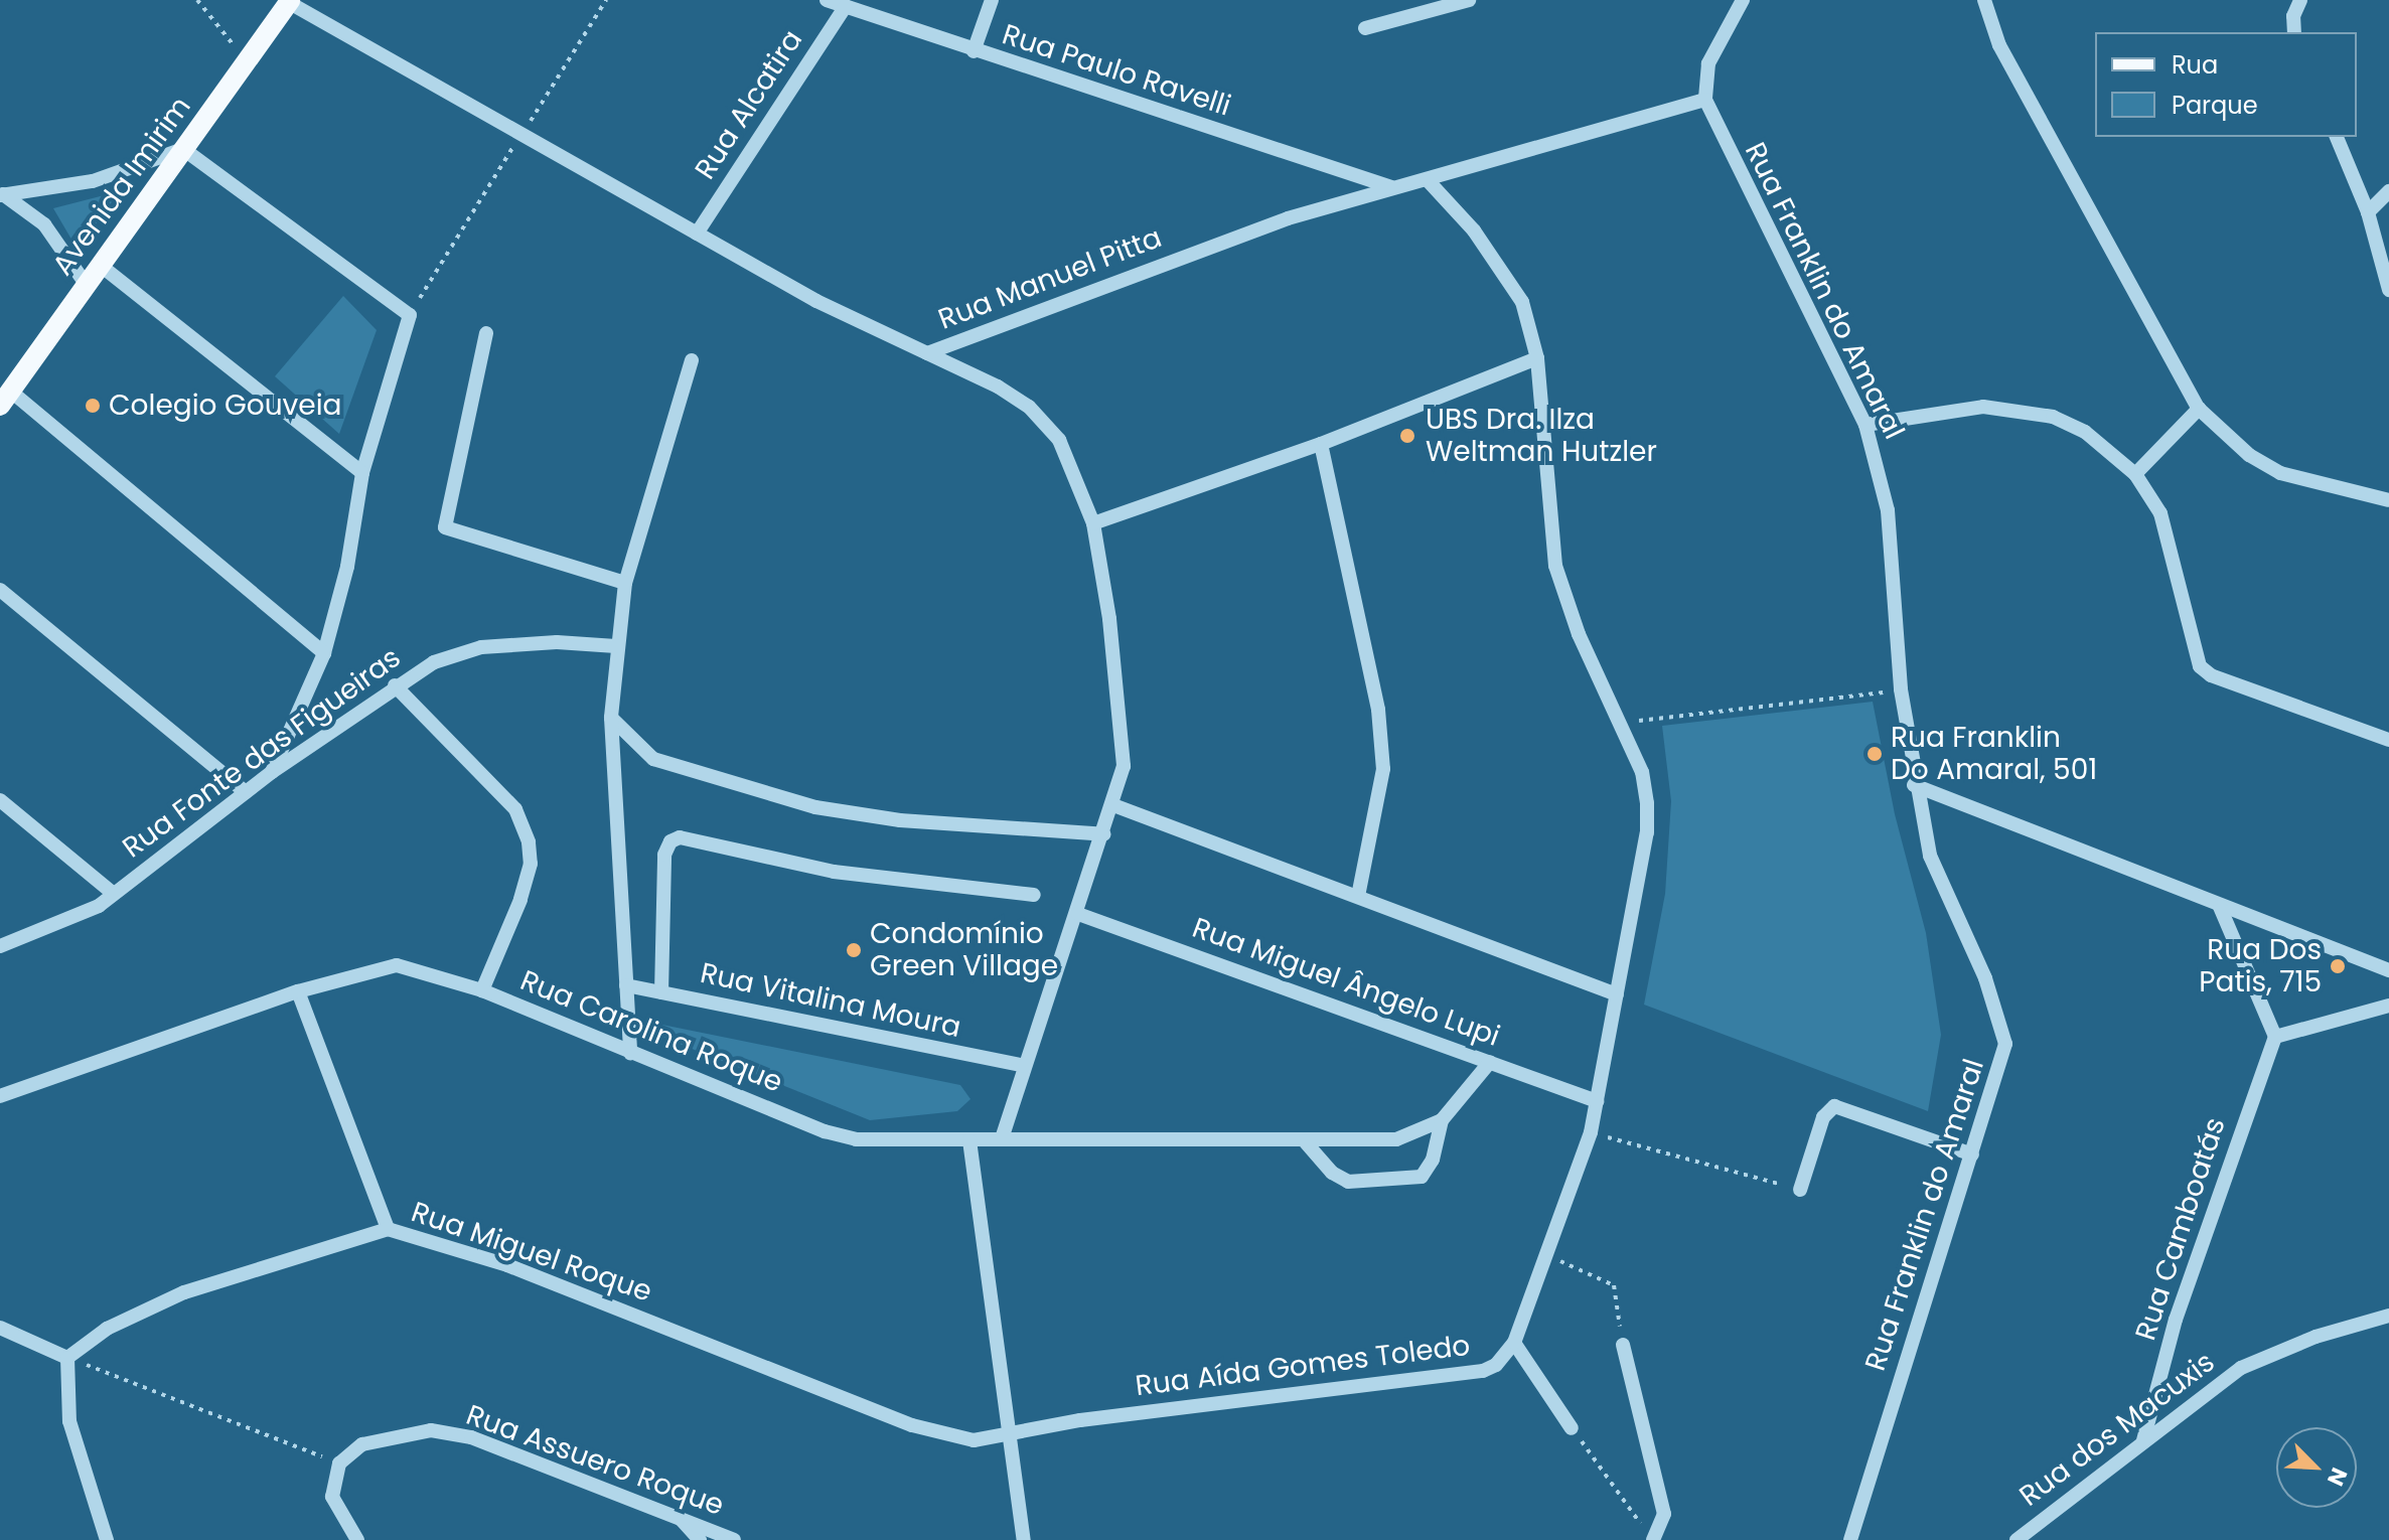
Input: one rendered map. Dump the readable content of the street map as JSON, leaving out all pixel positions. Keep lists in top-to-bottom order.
{
  "streets": {
    "main road": ["Avenida Imirim"],
    "street": [
      "Rua Paulo Ravelli",
      "Rua Alcatira",
      "Rua Manuel Pitta",
      "Rua Franklin do Amaral",
      "Rua Fonte das Figueiras",
      "Rua Miguel Ângelo Lupi",
      "Rua Vitalina Moura",
      "Rua Carolina Roque",
      "Rua Camboatás",
      "Rua Miguel Roque",
      "Rua Aída Gomes Toledo",
      "Rua dos Macuxis",
      "Rua Assuero Roque"
    ]
  },
  "crossings": [
    ["Rua Paulo Ravelli", "Rua Alcatira"],
    ["Rua Paulo Ravelli", "Rua Manuel Pitta"],
    ["Rua Alcatira", "Rua Manuel Pitta"],
    ["Avenida Imirim", "Rua Manuel Pitta"],
    ["Rua Manuel Pitta", "Rua Franklin do Amaral"],
    ["Rua Manuel Pitta", "Rua Aída Gomes Toledo"],
    ["Rua Miguel Ângelo Lupi", "Rua Carolina Roque"],
    ["Rua Miguel Ângelo Lupi", "Rua Aída Gomes Toledo"],
    ["Rua Camboatás", "Rua dos Macuxis"],
    ["Rua Miguel Roque", "Rua Aída Gomes Toledo"]
  ],
  "places": [
    "Colegio Gouveia",
    "UBS Dra. Ilza Weltman Hutzler",
    "Rua Franklin Do Amaral, 501",
    "Condomínio Green Village",
    "Rua Dos Patis, 715"
  ],
  "legend": ["Rua", "Parque"],
  "north": "bottom right"
}
